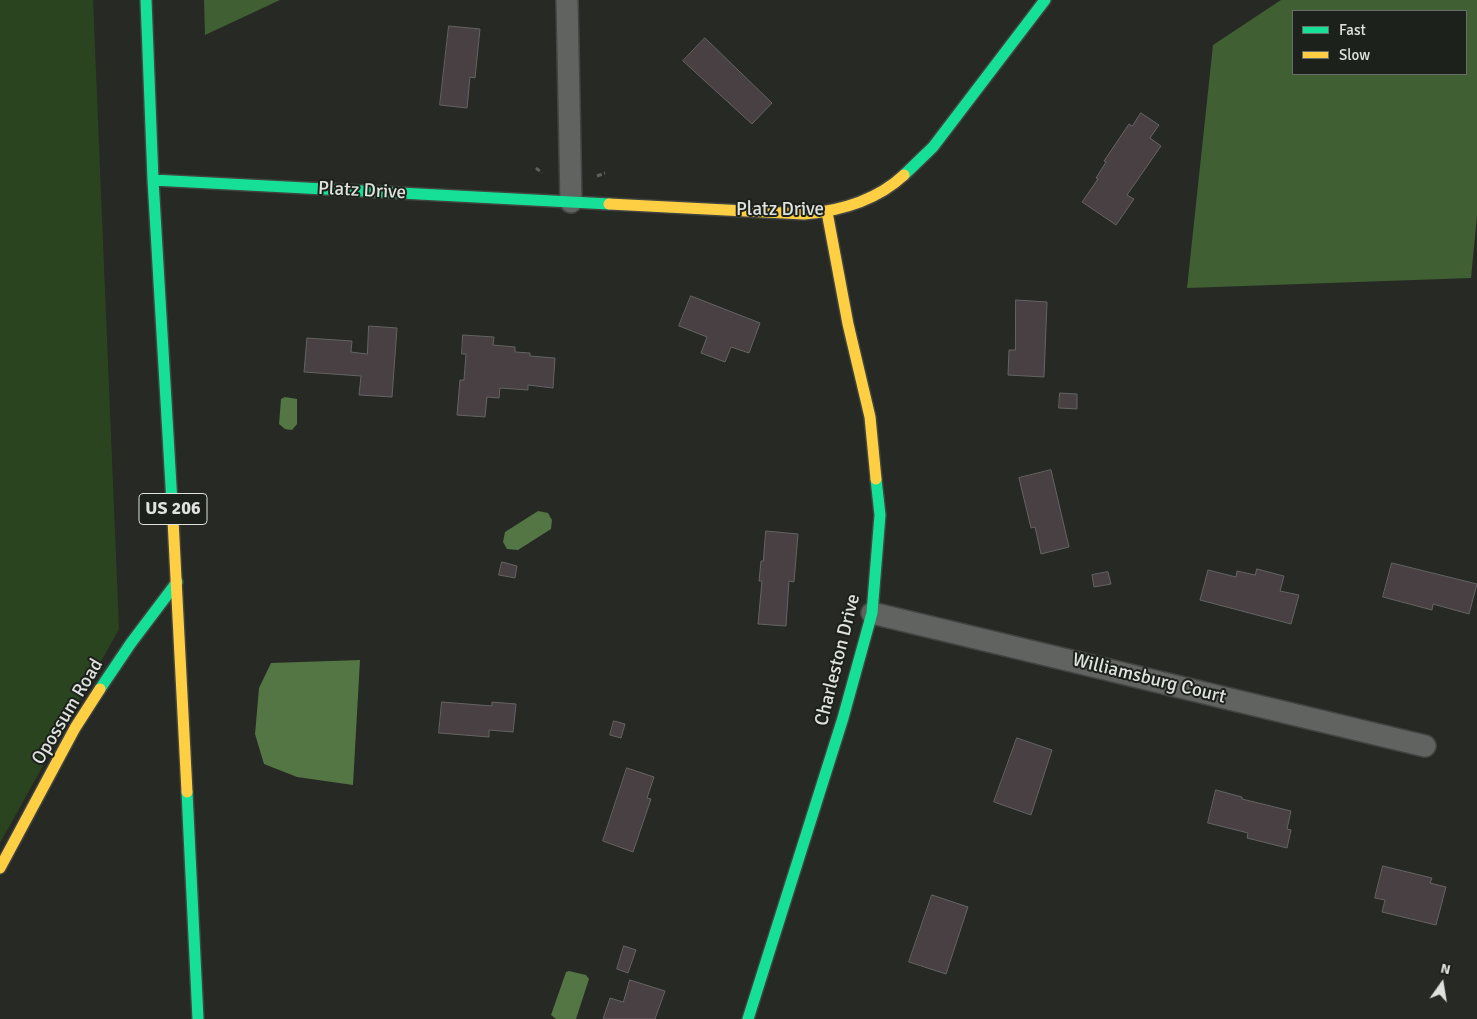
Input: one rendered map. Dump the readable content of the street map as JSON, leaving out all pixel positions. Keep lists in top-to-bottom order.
{
  "streets": {
    "main road": [
      "Platz Drive",
      "US 206",
      "Charleston Drive",
      "Opossum Road"
    ],
    "street": ["Williamsburg Court"]
  },
  "crossings": [
    ["Platz Drive", "US 206"],
    ["Platz Drive", "Charleston Drive"],
    ["US 206", "Opossum Road"],
    ["Charleston Drive", "Williamsburg Court"]
  ],
  "legend": ["Fast", "Slow"],
  "north": "top"
}
